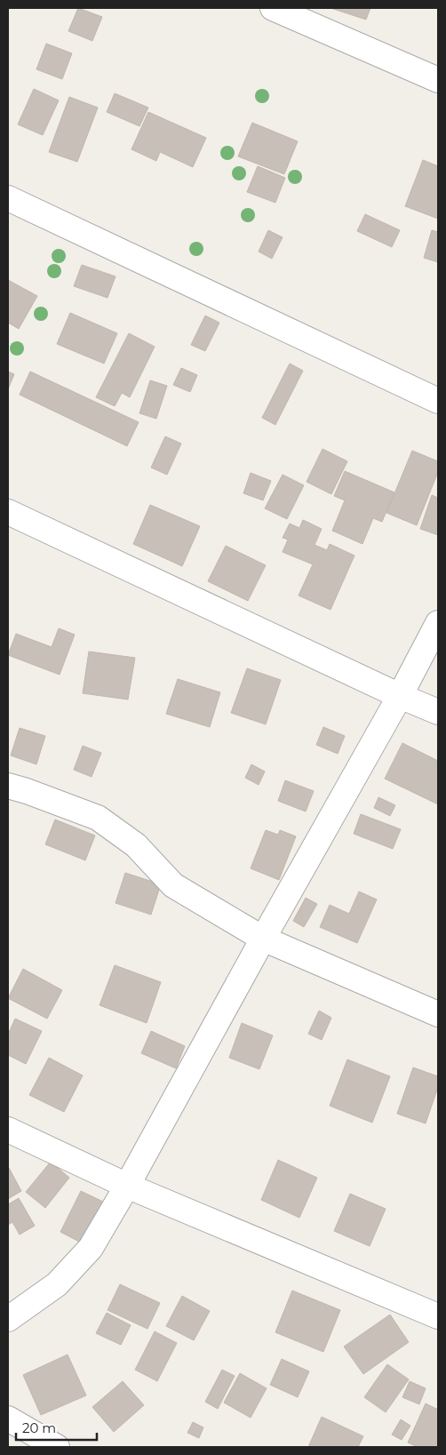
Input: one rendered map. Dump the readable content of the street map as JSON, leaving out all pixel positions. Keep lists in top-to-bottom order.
{
  "scale_bar": "20 m"
}
